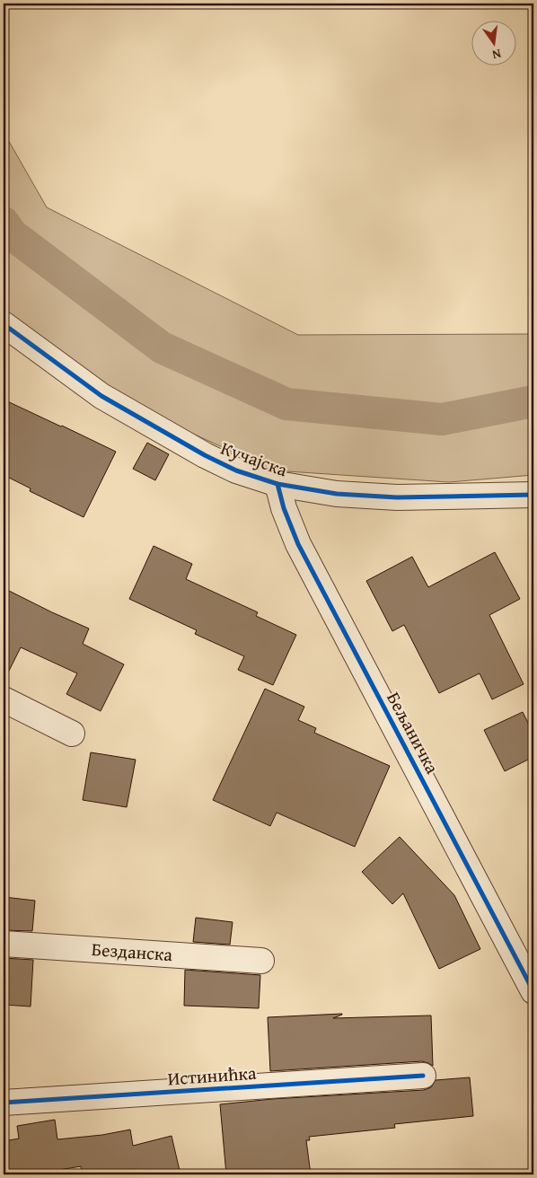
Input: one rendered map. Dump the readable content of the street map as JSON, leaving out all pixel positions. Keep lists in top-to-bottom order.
{
  "streets": {
    "street": [
      "Кучајска",
      "Бељаничка",
      "Безданска",
      "Истинићка"
    ]
  },
  "crossings": [
    ["Кучајска", "Бељаничка"]
  ],
  "north": "bottom"
}
